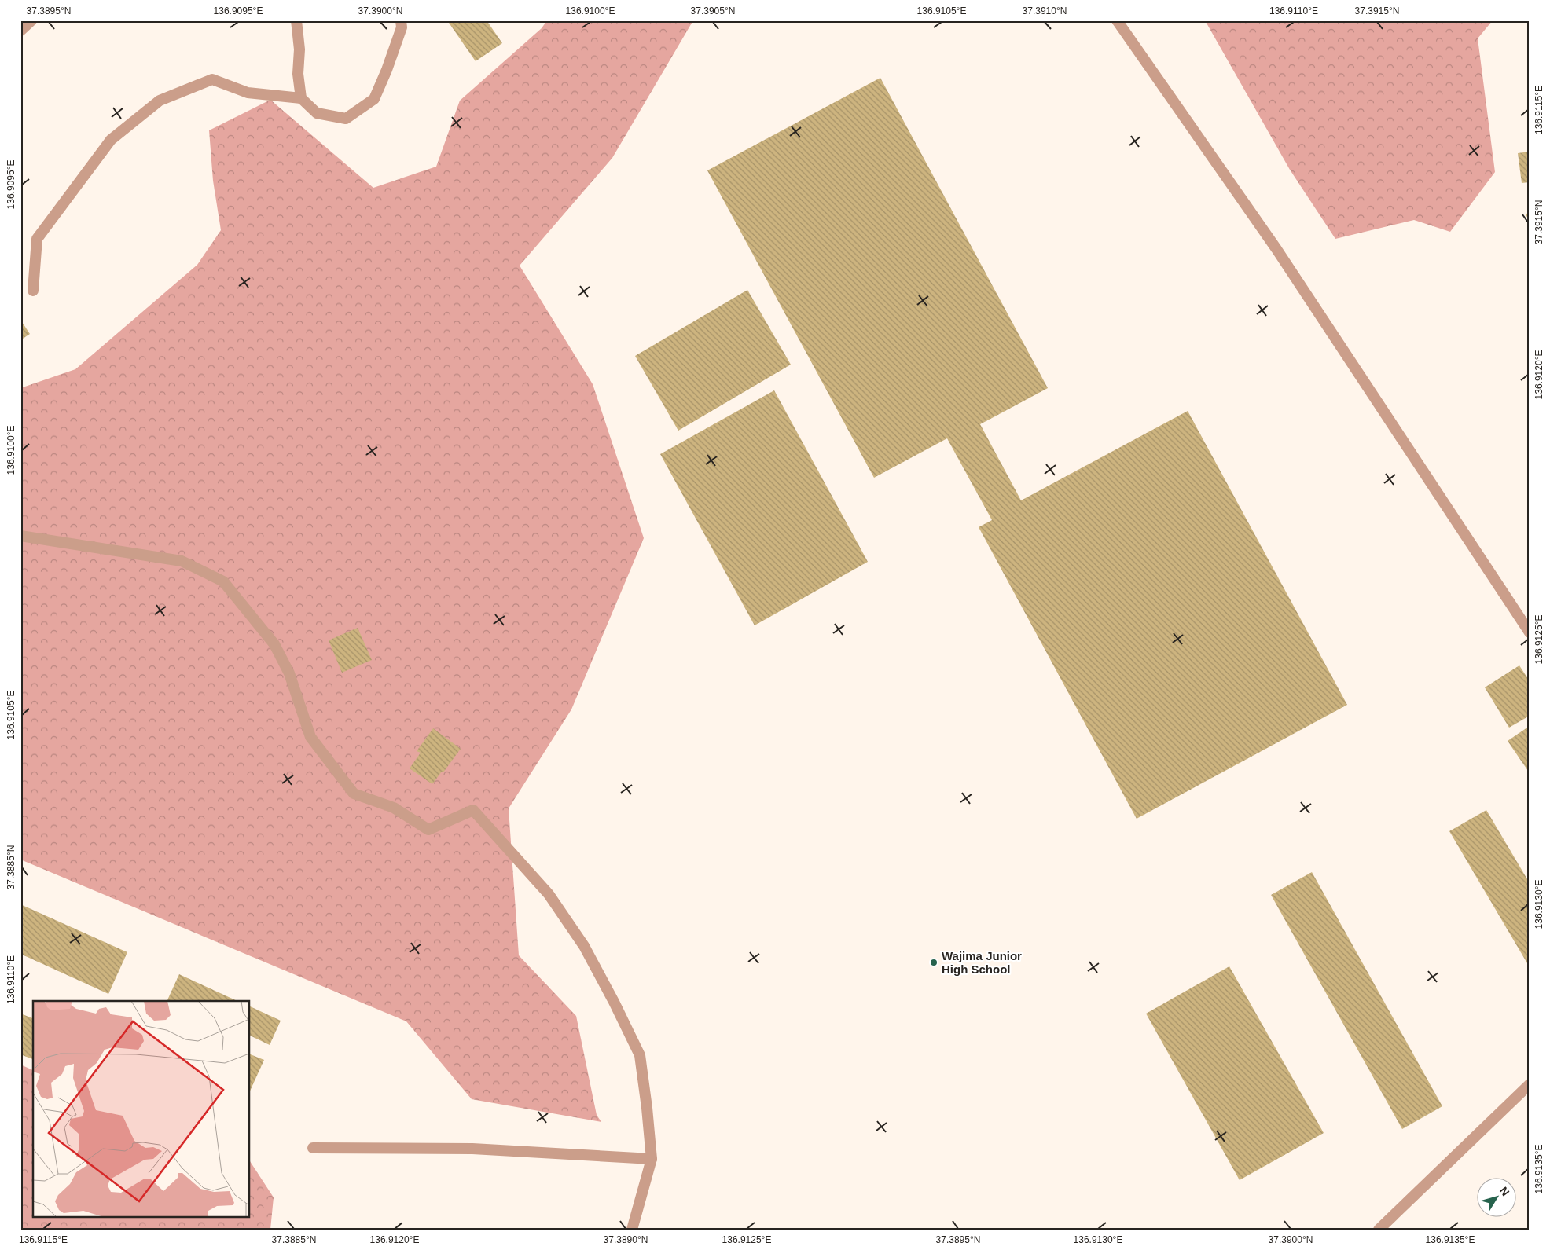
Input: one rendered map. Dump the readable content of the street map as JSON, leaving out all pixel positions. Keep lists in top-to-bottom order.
{
  "places": ["Wajima Junior High School"],
  "north": "top right",
  "coordinates": [
    "37.3895°N",
    "136.9095°E",
    "37.3900°N",
    "136.9100°E",
    "37.3905°N",
    "136.9105°E",
    "37.3910°N",
    "136.9110°E",
    "37.3915°N",
    "136.9115°E",
    "136.9120°E",
    "136.9125°E",
    "37.3885°N",
    "136.9130°E",
    "136.9135°E",
    "37.3890°N"
  ]
}
